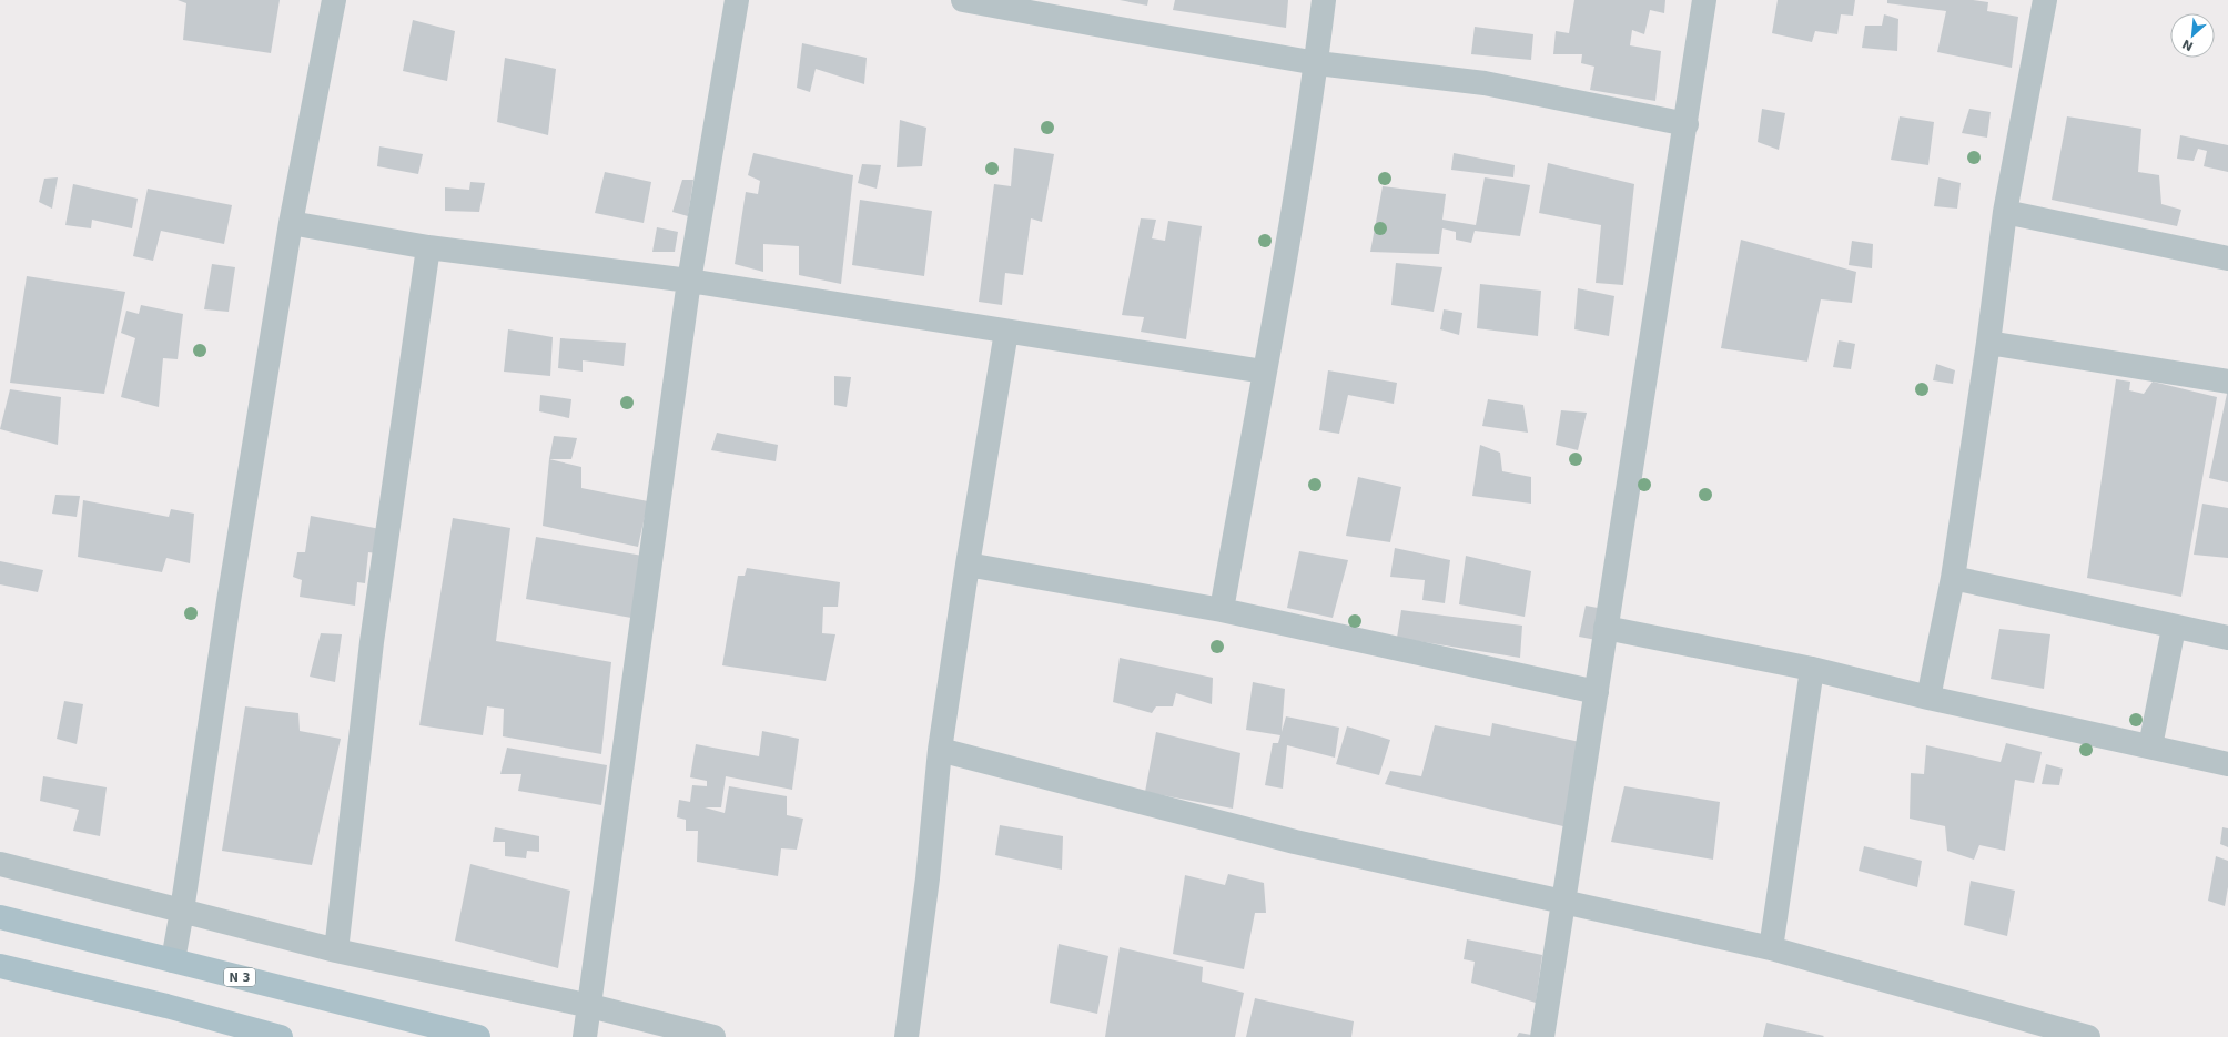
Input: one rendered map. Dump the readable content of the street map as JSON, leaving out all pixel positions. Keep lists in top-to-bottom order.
{
  "streets": {
    "main road": ["N 3"]
  },
  "north": "bottom left"
}
